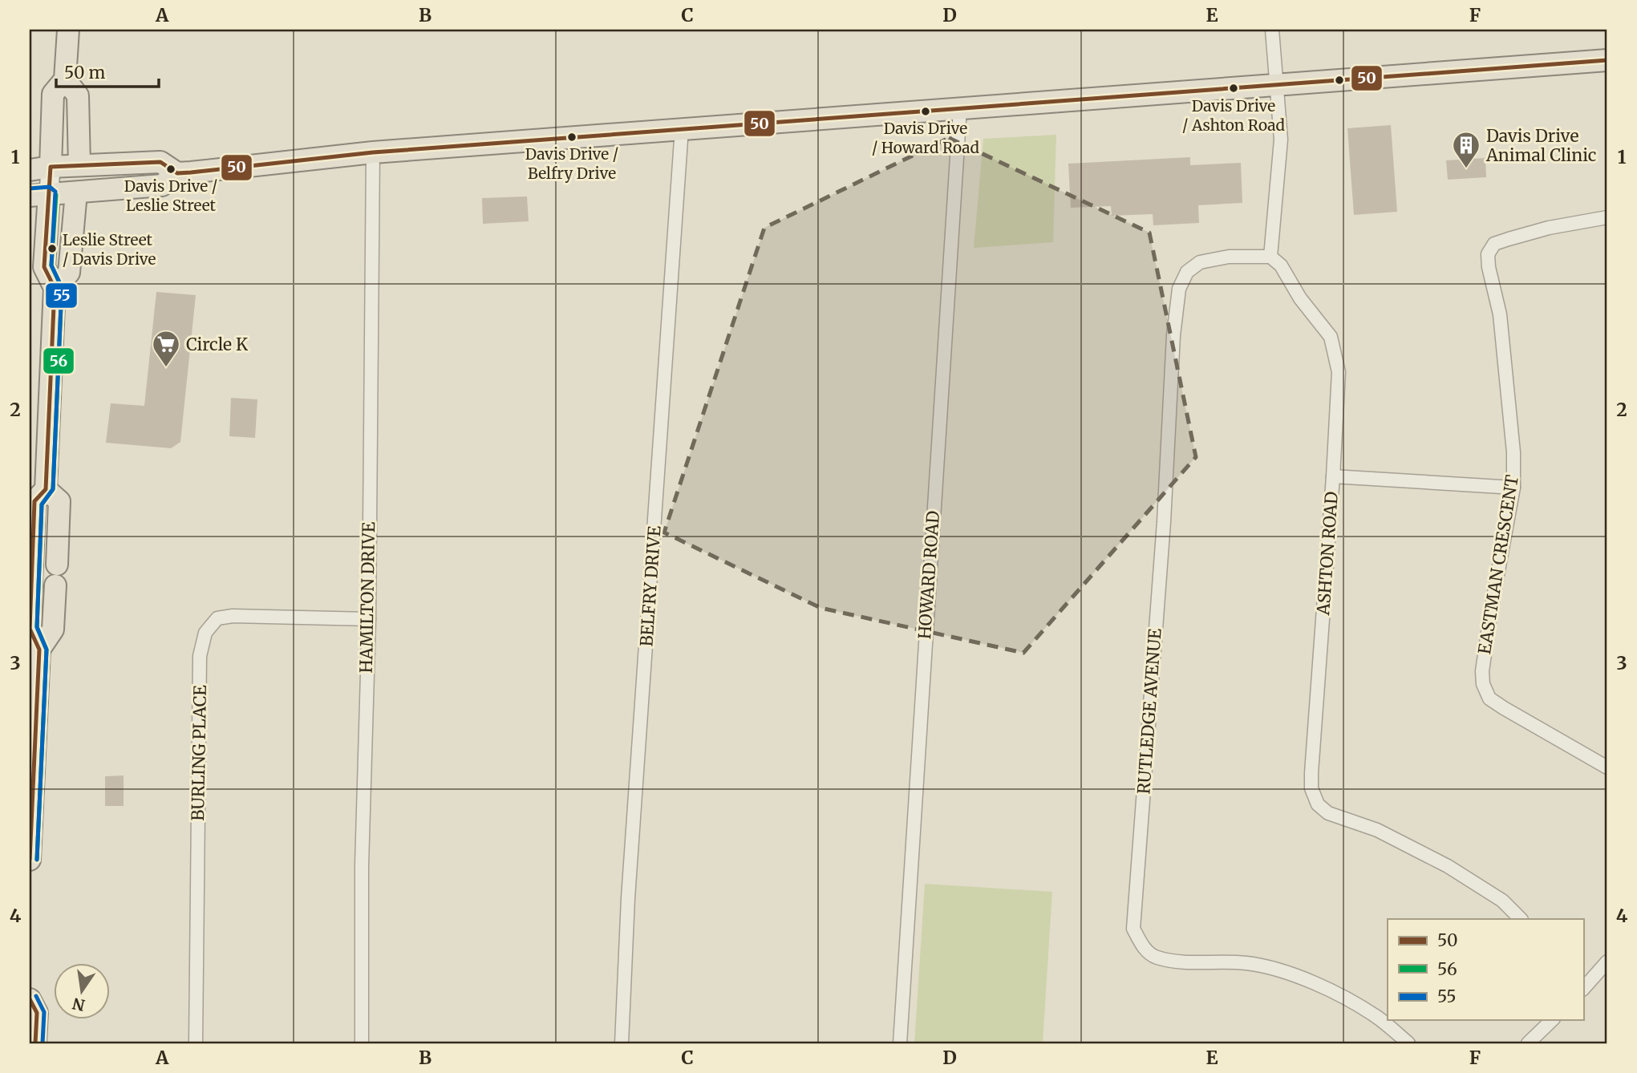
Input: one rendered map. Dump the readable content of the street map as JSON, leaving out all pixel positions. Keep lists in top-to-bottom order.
{
  "streets": {
    "street": [
      "ASHTON ROAD",
      "EASTMAN CRESCENT",
      "HOWARD ROAD",
      "BELFRY DRIVE",
      "HAMILTON DRIVE",
      "RUTLEDGE AVENUE",
      "BURLING PLACE"
    ]
  },
  "crossings": [
    ["ASHTON ROAD", "RUTLEDGE AVENUE"],
    ["HAMILTON DRIVE", "BURLING PLACE"]
  ],
  "places": {
    "other": [
      "Davis Drive / Ashton Road",
      "Davis Drive / Howard Road",
      "Davis Drive / Belfry Drive",
      "Davis Drive / Leslie Street",
      "Leslie Street / Davis Drive"
    ],
    "building": ["Davis Drive Animal Clinic"],
    "supermarket": ["Circle K"]
  },
  "lines": ["transit line 50", "transit line 55", "transit line 56"],
  "legend": ["50", "56", "55"],
  "scale_bar": "50 m",
  "north": "bottom",
  "grid": {
    "columns": [
      "A",
      "B",
      "C",
      "D",
      "E",
      "F"
    ],
    "rows": [
      "1",
      "2",
      "3",
      "4"
    ]
  }
}
